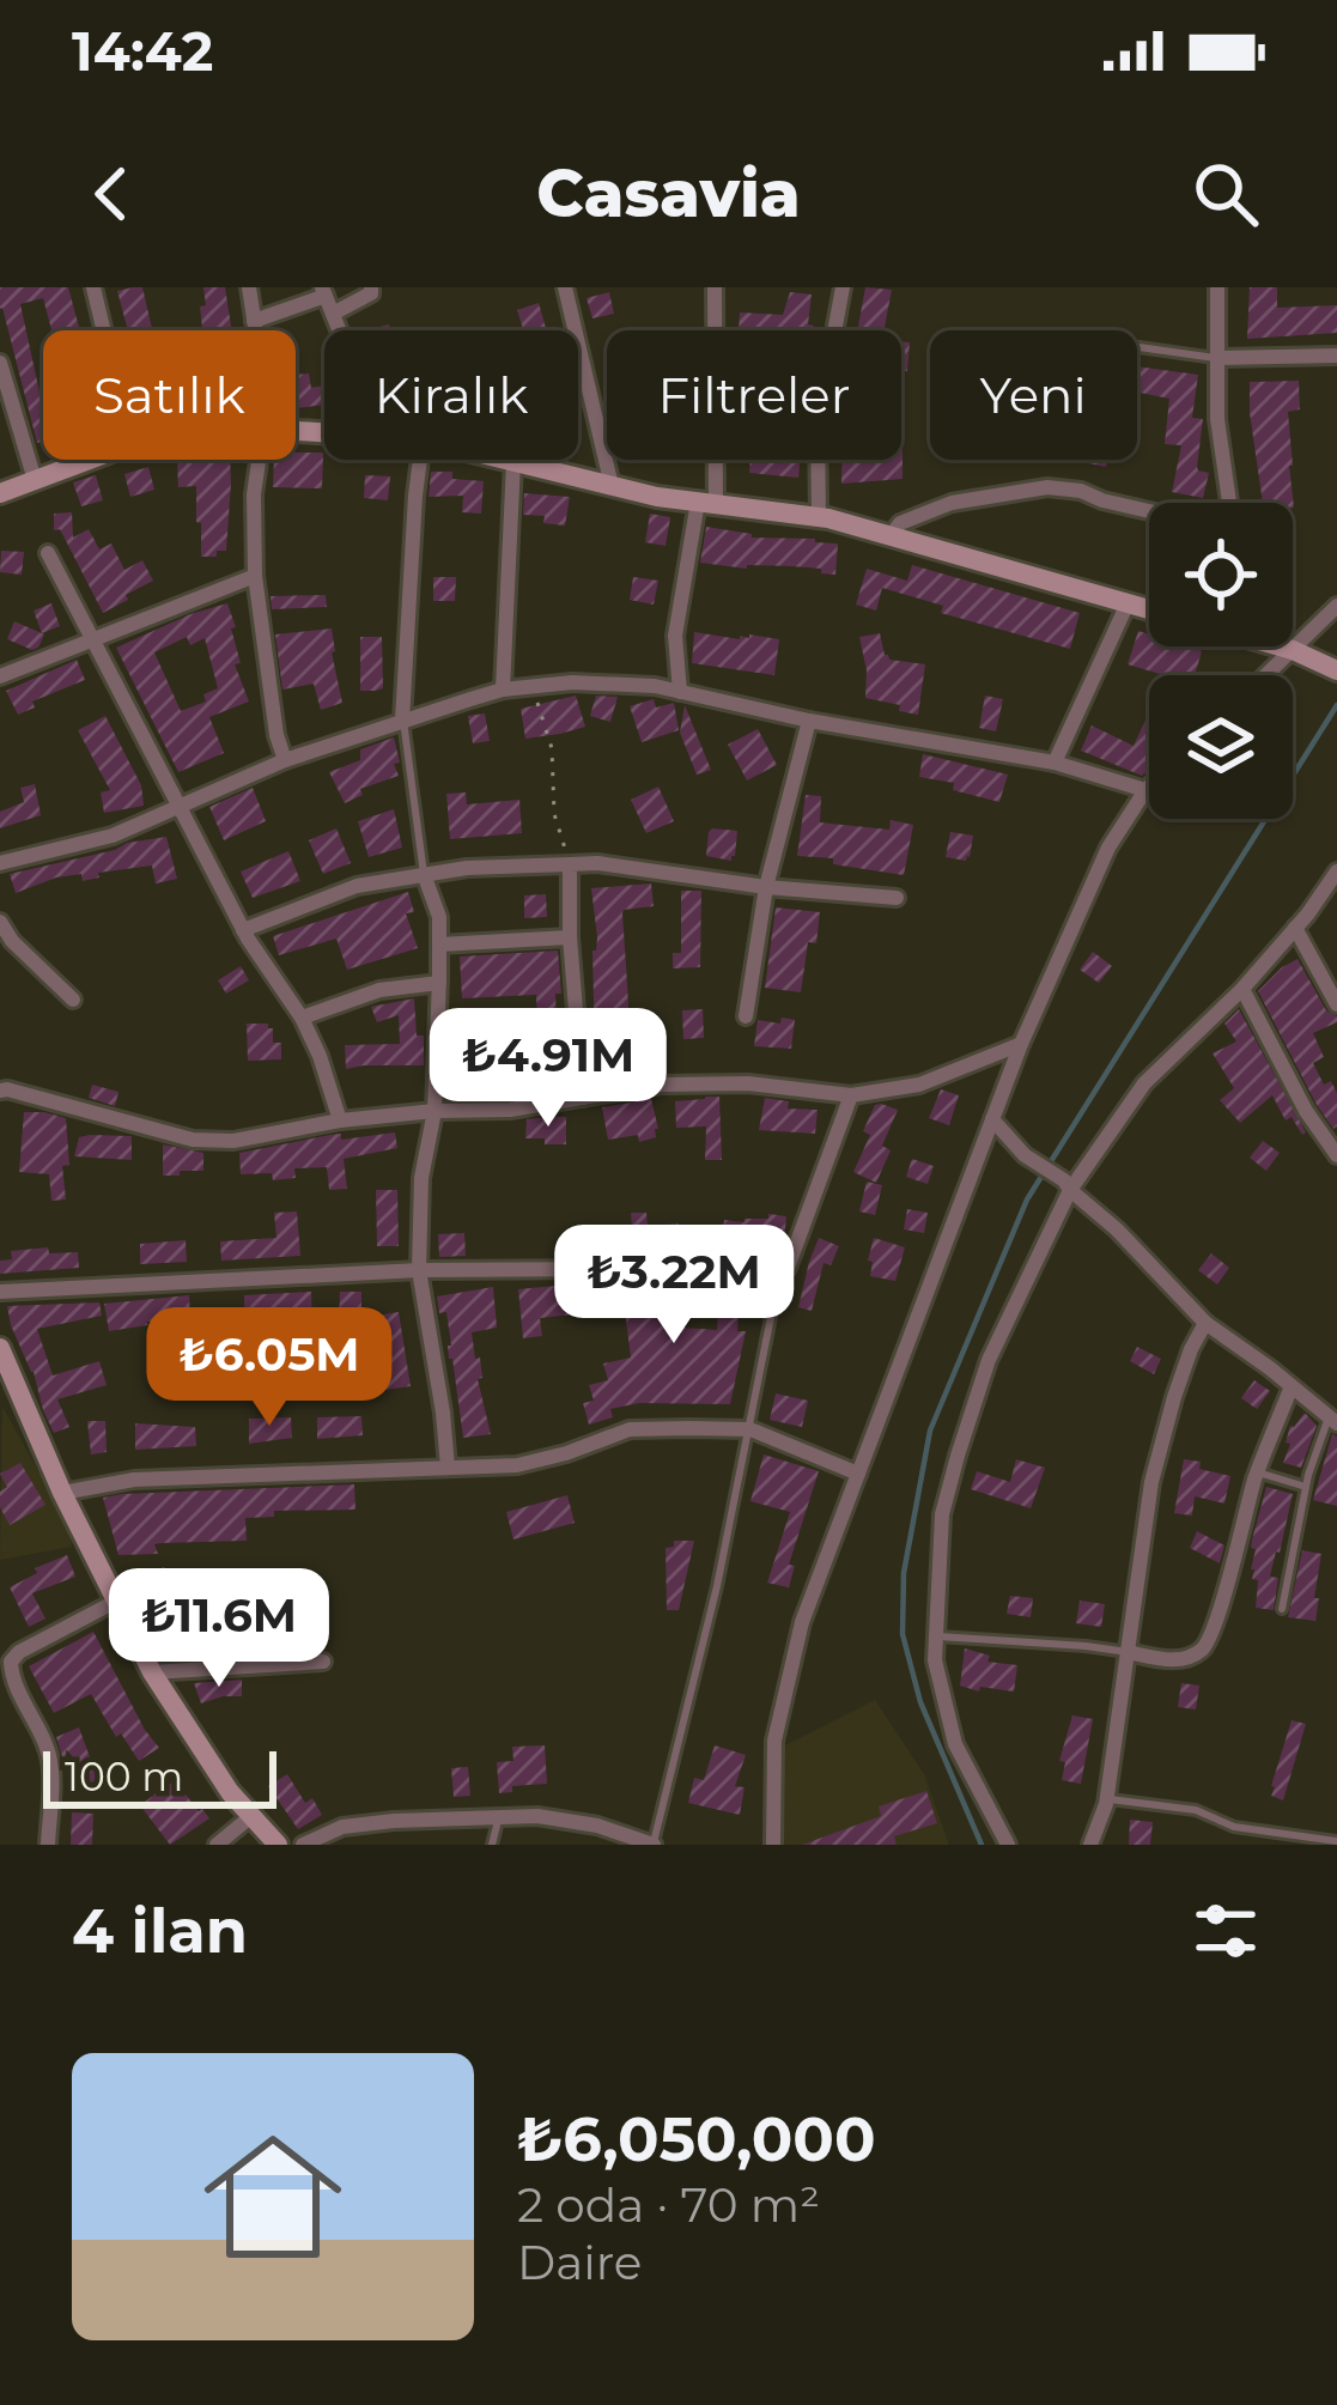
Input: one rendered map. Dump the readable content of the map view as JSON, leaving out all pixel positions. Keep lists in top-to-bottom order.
{
  "scale_bar": "100 m",
  "page": {
    "status": "14:42",
    "header": "Casavia",
    "chip": [
      "Satılık",
      "Kiralık",
      "Filtreler",
      "Yeni"
    ],
    "price": [
      "₺4.91M",
      "₺3.22M",
      "₺6.05M",
      "₺11.6M"
    ],
    "scale": "100 m",
    "heading": "4 ilan",
    "list": [
      {
        "name": "₺6,050,000",
        "note": "2 oda · 70 m² · Daire"
      }
    ]
  }
}
